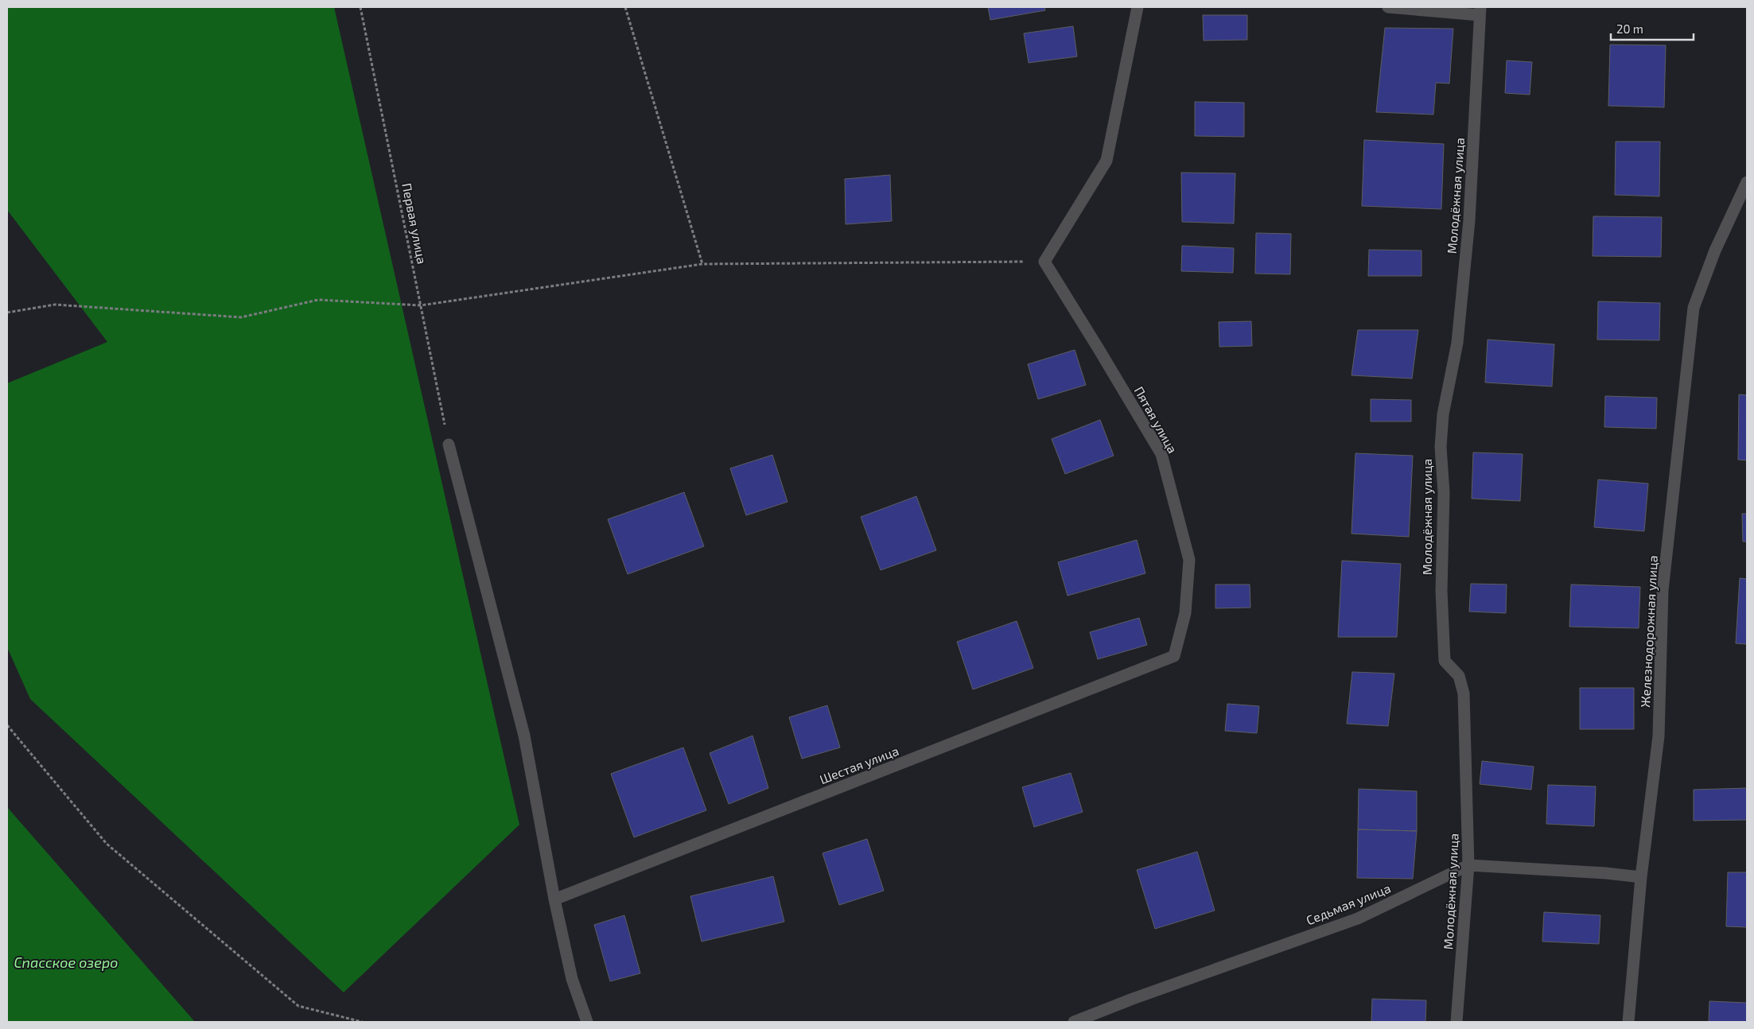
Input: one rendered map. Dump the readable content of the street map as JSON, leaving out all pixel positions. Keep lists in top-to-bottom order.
{
  "streets": {
    "street": [
      "Молодёжная улица",
      "Пятая улица",
      "Железнодорожная улица",
      "Шестая улица",
      "Седьмая улица"
    ],
    "path": ["Первая улица"]
  },
  "crossings": [
    ["Молодёжная улица", "Седьмая улица"],
    ["Пятая улица", "Шестая улица"],
    ["Железнодорожная улица", "Седьмая улица"]
  ],
  "water": ["Спасское озеро"],
  "scale_bar": "20 m"
}
